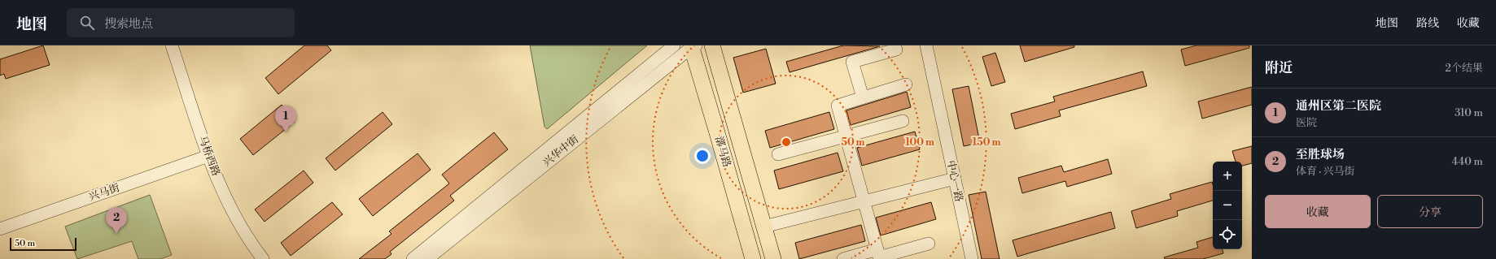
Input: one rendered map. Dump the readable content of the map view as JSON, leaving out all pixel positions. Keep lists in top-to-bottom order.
{
  "streets": {
    "main road": ["漷马路"],
    "street": [
      "兴华中街",
      "马桥西路",
      "中心一路",
      "兴马街"
    ]
  },
  "crossings": [
    ["兴华中街", "漷马路"],
    ["马桥西路", "兴马街"]
  ],
  "scale_bar": "50 m",
  "page": {
    "header": "地图",
    "search": "搜索地点",
    "nav": ["地图", "路线", "收藏"],
    "heading": ["附近", "2个结果"],
    "list": [
      {
        "mark": "1",
        "name": "通州区第二医院",
        "note": "医院",
        "value": "310 m"
      },
      {
        "mark": "2",
        "name": "至胜球场",
        "note": "体育 · 兴马街",
        "value": "440 m"
      }
    ],
    "pins": ["1", "2"],
    "map_buttons": ["+", "−"],
    "buttons": ["收藏", "分享"],
    "scale": "50 m"
  },
  "rings": ["50 m", "100 m", "150 m"]
}
